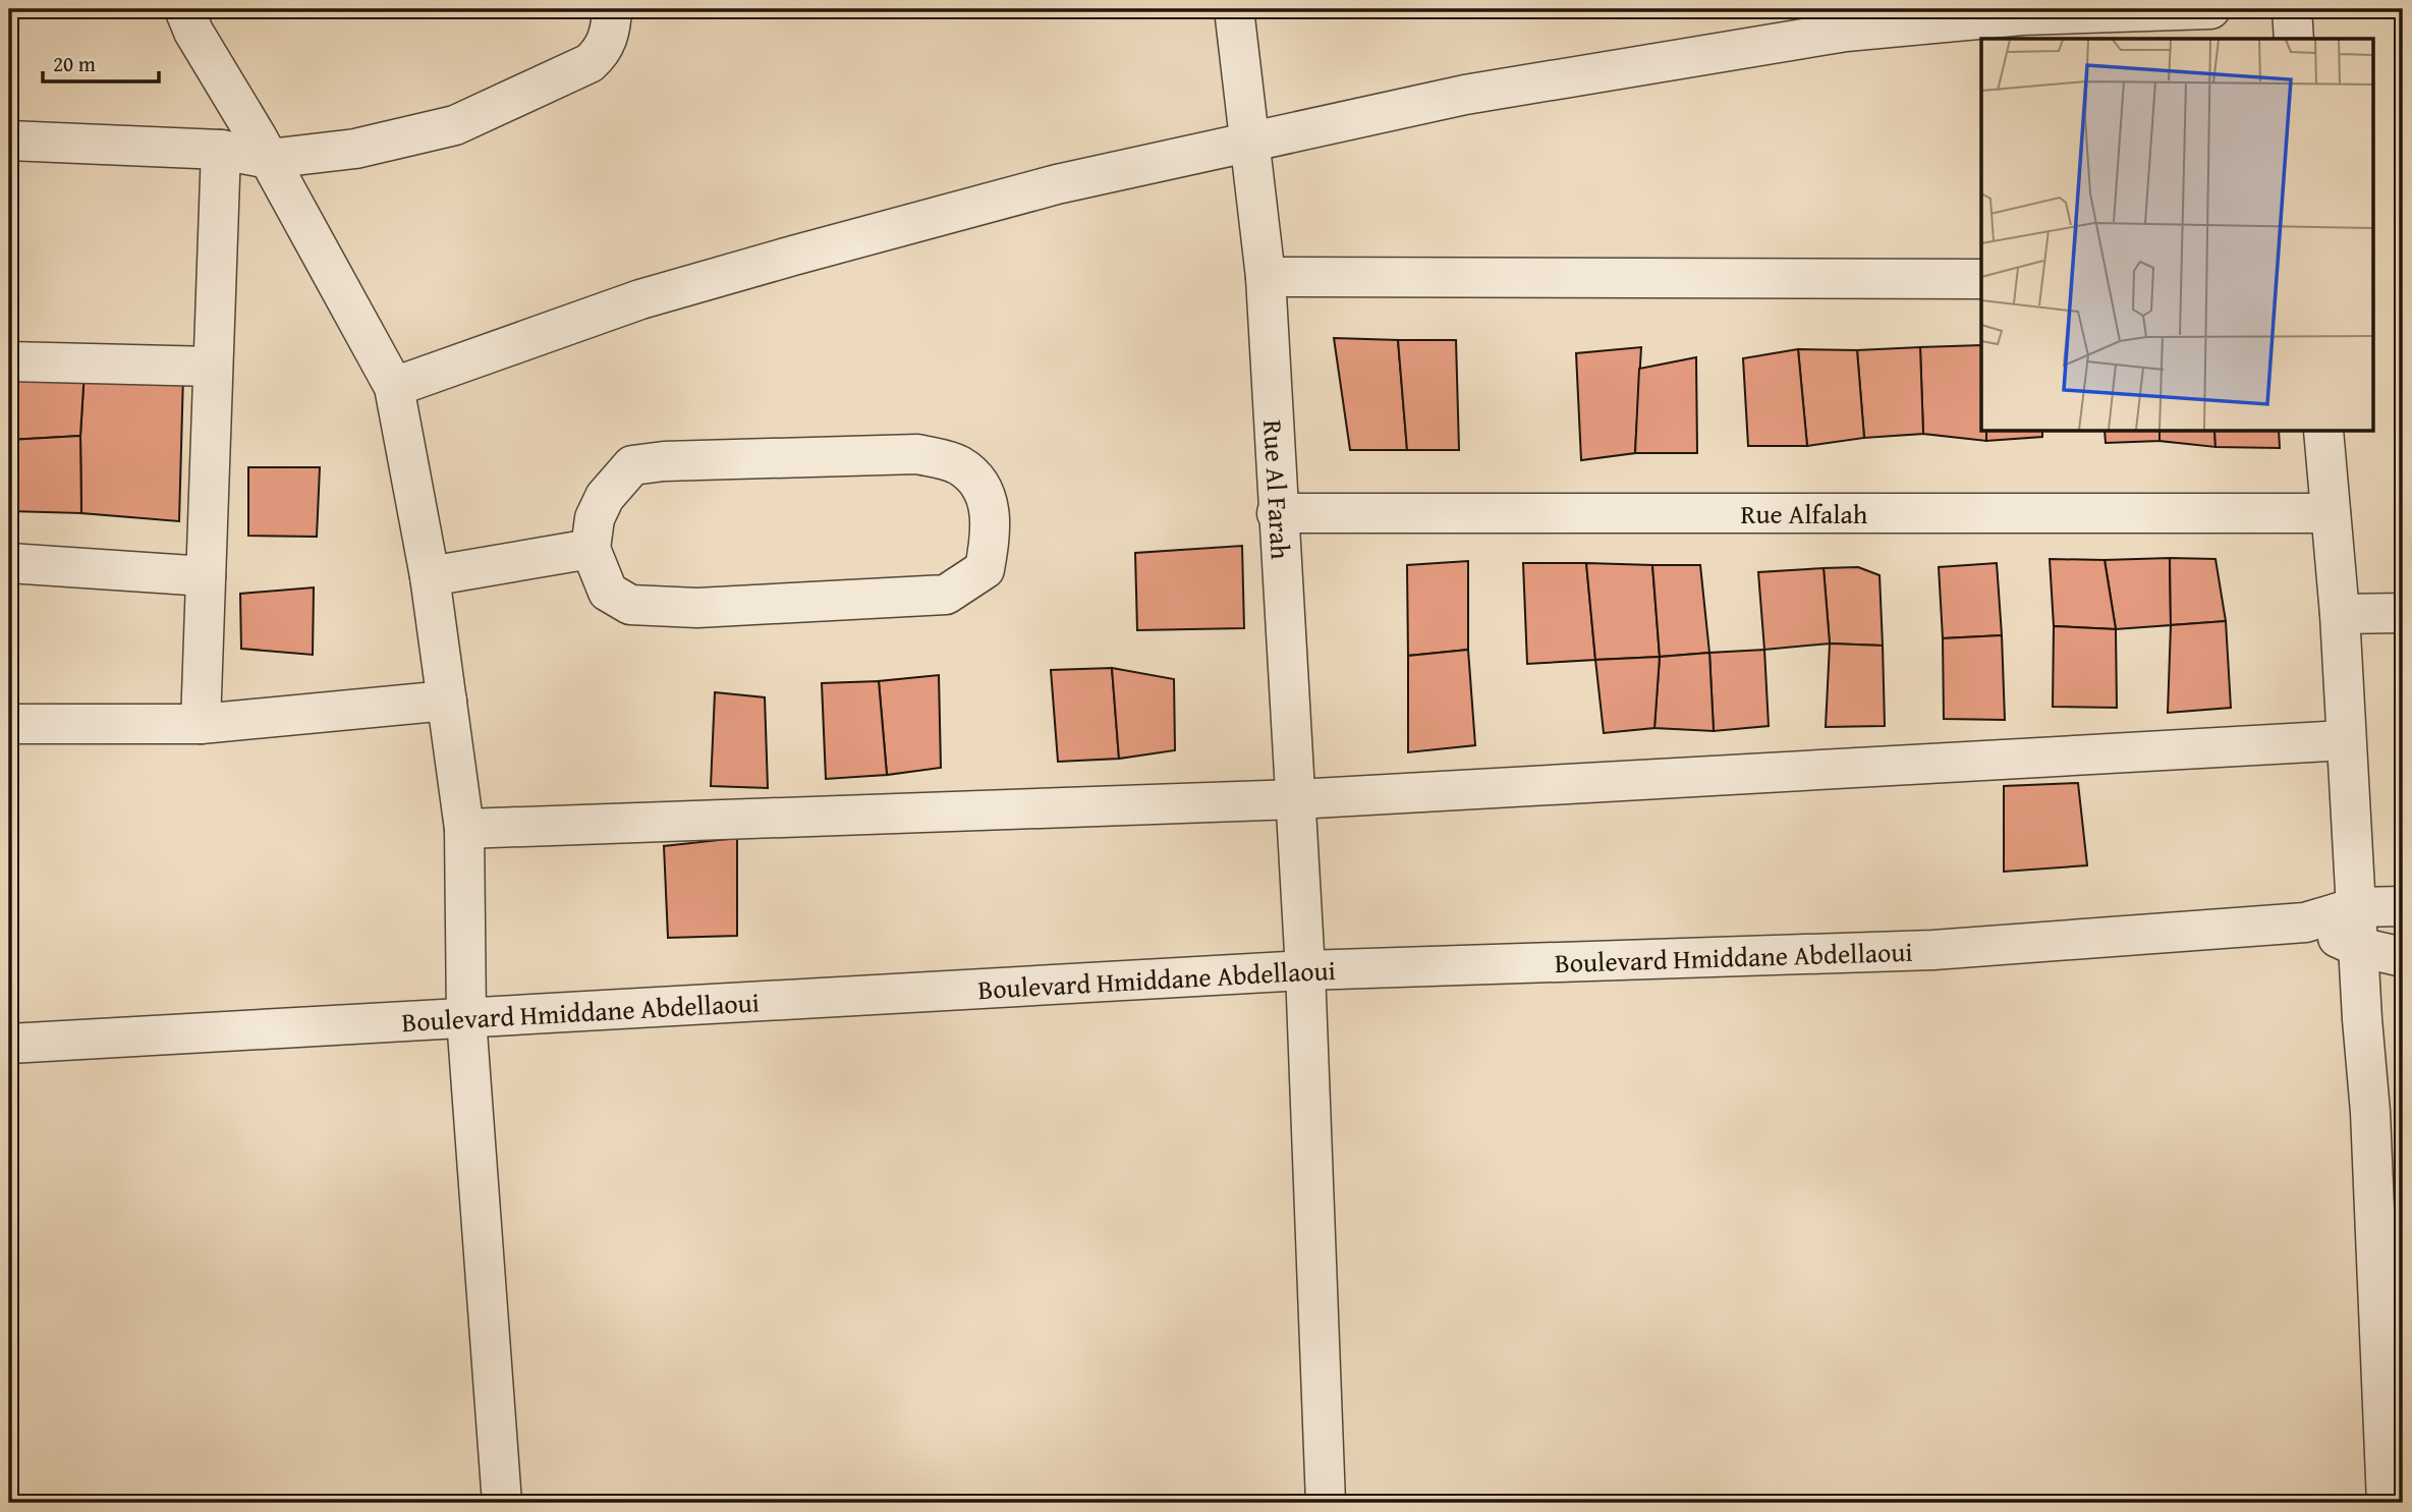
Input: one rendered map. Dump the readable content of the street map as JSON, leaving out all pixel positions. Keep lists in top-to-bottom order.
{
  "streets": {
    "street": ["Rue Al Farah", "Rue Alfalah", "Boulevard Hmiddane Abdellaoui"]
  },
  "crossings": [
    ["Rue Al Farah", "Rue Alfalah"],
    ["Rue Al Farah", "Boulevard Hmiddane Abdellaoui"]
  ],
  "scale_bar": "20 m"
}
